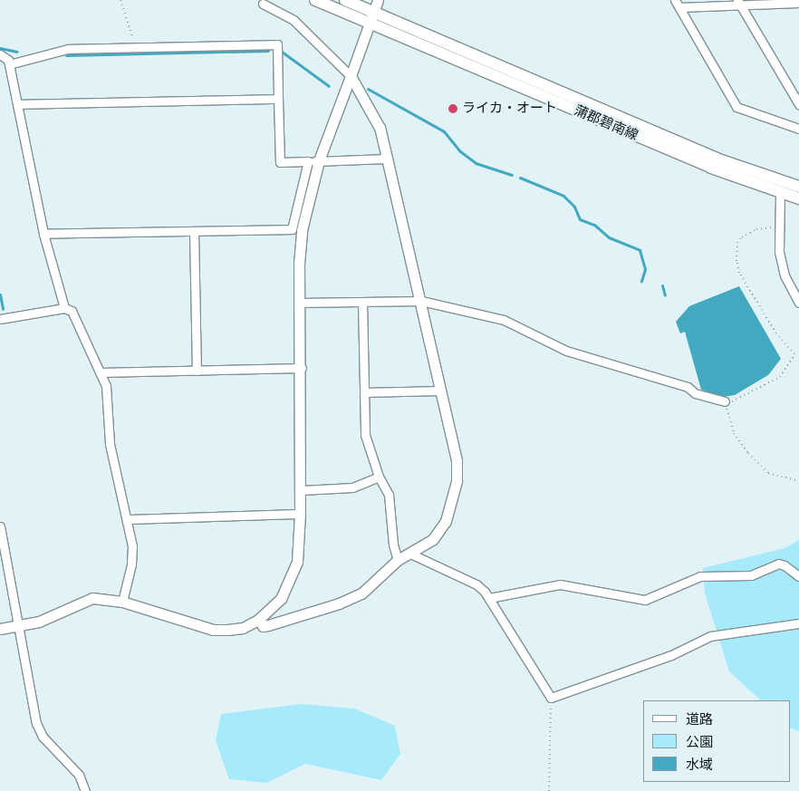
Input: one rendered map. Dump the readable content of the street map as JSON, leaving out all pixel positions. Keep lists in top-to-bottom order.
{
  "streets": {
    "main road": ["蒲郡碧南線"]
  },
  "places": ["ライカ・オート"],
  "legend": ["道路", "公園", "水域"]
}
